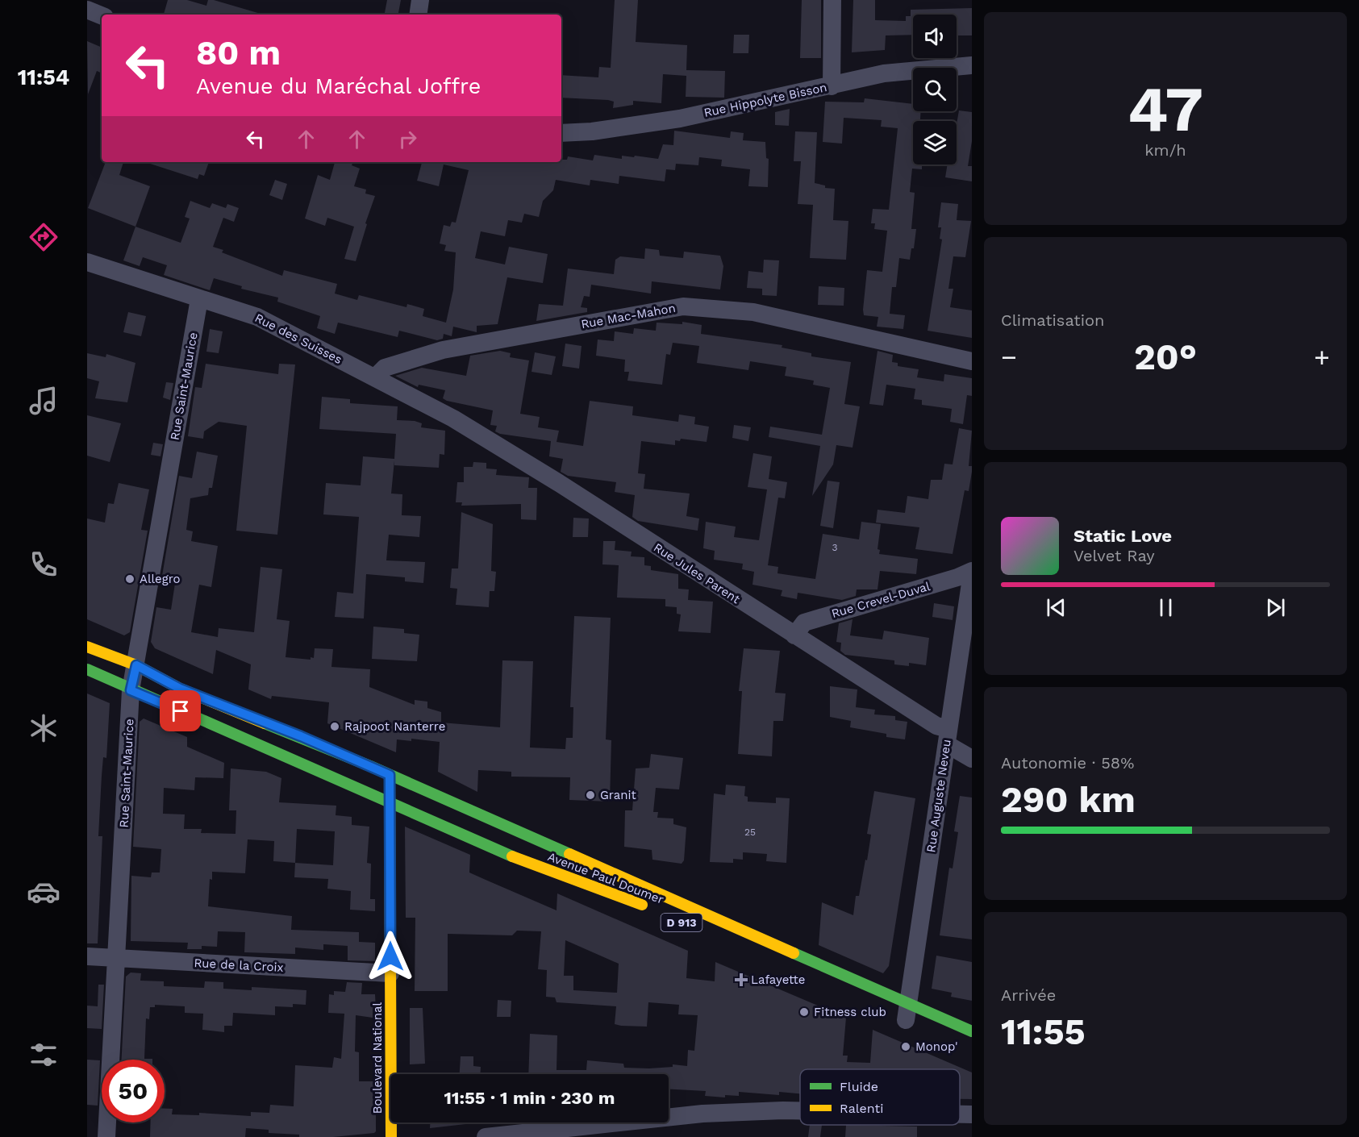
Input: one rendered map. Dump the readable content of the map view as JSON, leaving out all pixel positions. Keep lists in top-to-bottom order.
{
  "streets": {
    "main road": ["Avenue Paul Doumer", "D 913", "Boulevard National"],
    "street": [
      "Rue Hippolyte Bisson",
      "Rue Mac-Mahon",
      "Rue des Suisses",
      "Rue Saint-Maurice",
      "Rue Jules Parent",
      "Rue Crevel-Duval",
      "Rue Auguste Neveu",
      "Rue de la Croix"
    ]
  },
  "crossings": [
    ["Rue Mac-Mahon", "Rue des Suisses"],
    ["Rue des Suisses", "Rue Saint-Maurice"],
    ["Rue des Suisses", "Rue Jules Parent"],
    ["Rue Saint-Maurice", "D 913"],
    ["Rue Saint-Maurice", "Rue de la Croix"],
    ["Rue Jules Parent", "Rue Crevel-Duval"],
    ["Rue Jules Parent", "Rue Auguste Neveu"],
    ["Rue Crevel-Duval", "Rue Auguste Neveu"],
    ["Rue Auguste Neveu", "Avenue Paul Doumer"],
    ["Avenue Paul Doumer", "D 913"],
    ["Avenue Paul Doumer", "Boulevard National"],
    ["D 913", "Boulevard National"],
    ["Rue de la Croix", "Boulevard National"]
  ],
  "places": {
    "other": [
      "Allegro",
      "Rajpoot Nanterre",
      "Granit",
      "Fitness club",
      "Monop'"
    ],
    "health": ["Lafayette"]
  },
  "house_numbers": ["3", "25"],
  "legend": ["Fluide", "Ralenti"],
  "page": {
    "tabs": "11:54",
    "tile": [
      ["47", "km/h"],
      "Climatisation",
      ["Autonomie · 58%", "290 km"],
      ["Arrivée", "11:55"]
    ],
    "turn": ["80 m", "Avenue du Maréchal Joffre"],
    "heat": ["−", "20°", "+"],
    "song": ["Static Love", "Velvet Ray"],
    "limit": "50",
    "trip": "11:55 · 1 min · 230 m"
  }
}
